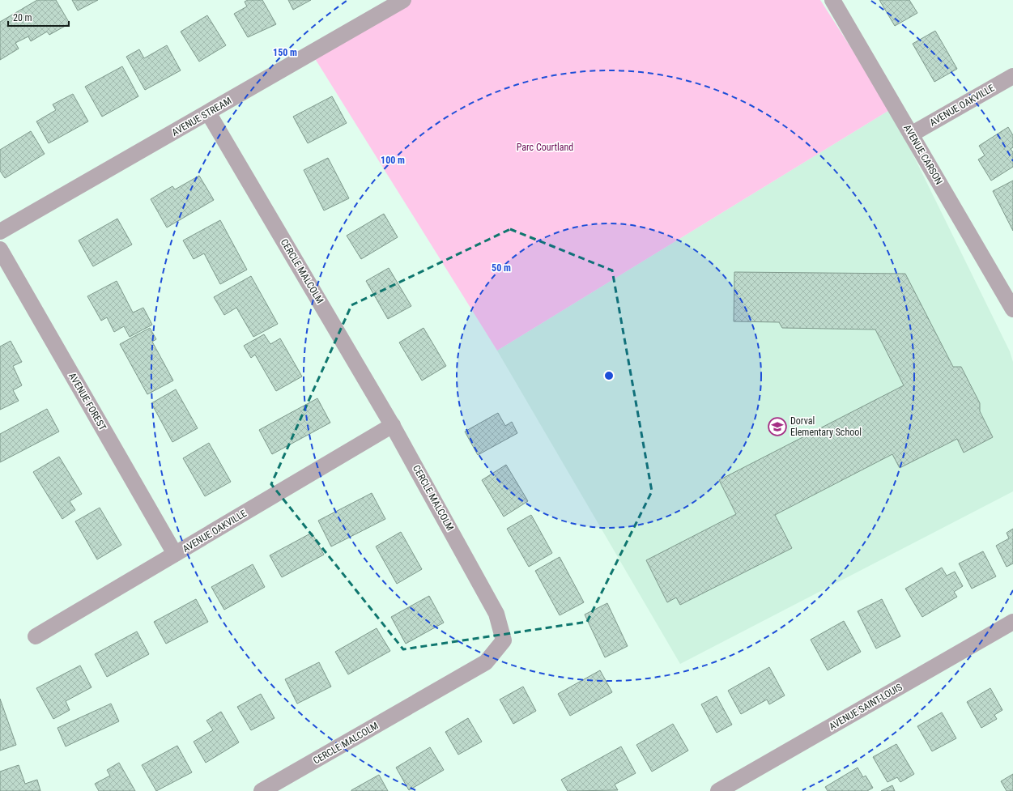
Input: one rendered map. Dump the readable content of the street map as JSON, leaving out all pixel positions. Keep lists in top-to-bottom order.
{
  "streets": {
    "street": [
      "AVENUE OAKVILLE",
      "AVENUE STREAM",
      "AVENUE CARSON",
      "CERCLE MALCOLM",
      "AVENUE FOREST",
      "AVENUE SAINT-LOUIS"
    ]
  },
  "crossings": [
    ["AVENUE OAKVILLE", "AVENUE CARSON"],
    ["AVENUE OAKVILLE", "CERCLE MALCOLM"],
    ["AVENUE OAKVILLE", "AVENUE FOREST"],
    ["AVENUE STREAM", "CERCLE MALCOLM"]
  ],
  "parks": ["Parc Courtland"],
  "places": {
    "school or university": ["Dorval Elementary School"]
  },
  "scale_bar": "20 m",
  "rings": ["150 m", "100 m", "50 m"]
}
